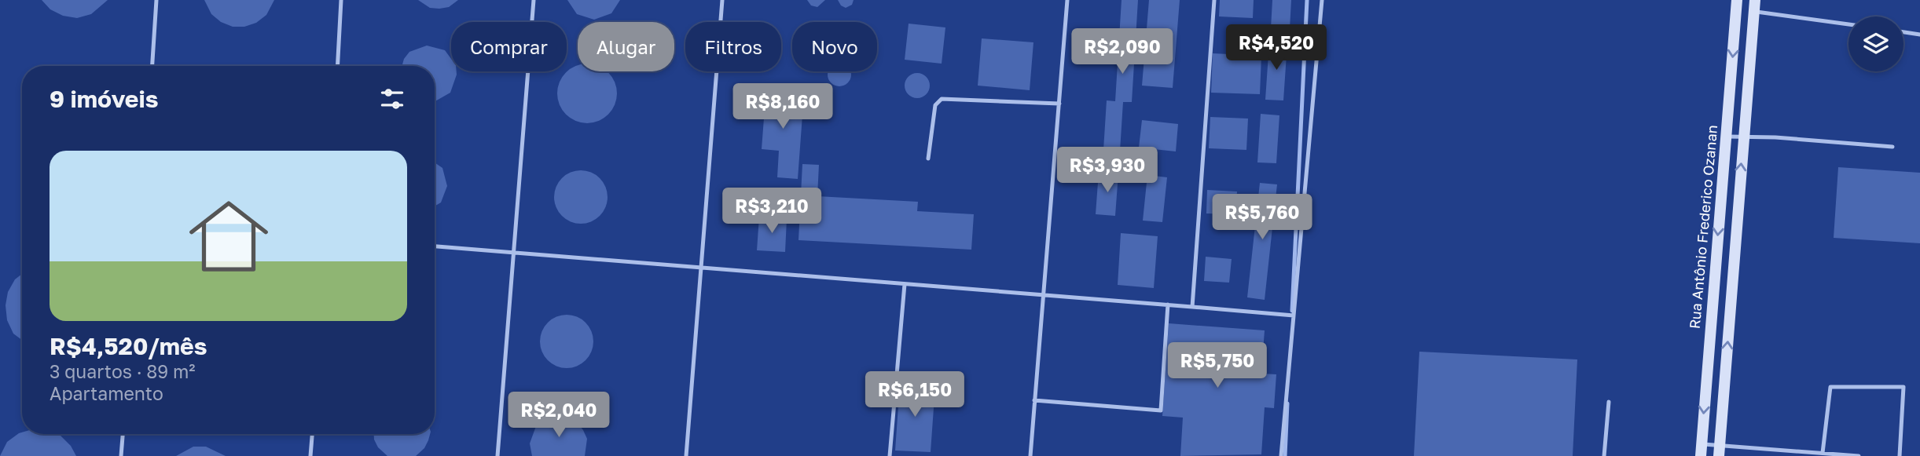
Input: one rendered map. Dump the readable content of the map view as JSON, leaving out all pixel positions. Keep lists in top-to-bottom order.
{
  "streets": {
    "main road": ["Rua Antônio Frederico Ozanan"]
  },
  "page": {
    "chip": [
      "Comprar",
      "Alugar",
      "Filtros",
      "Novo"
    ],
    "price": [
      "R$4,520",
      "R$2,090",
      "R$8,160",
      "R$3,930",
      "R$3,210",
      "R$5,760",
      "R$5,750",
      "R$6,150",
      "R$2,040"
    ],
    "heading": "9 imóveis",
    "list": [
      {
        "name": "R$4,520/mês",
        "note": "3 quartos · 89 m² · Apartamento"
      }
    ]
  }
}
